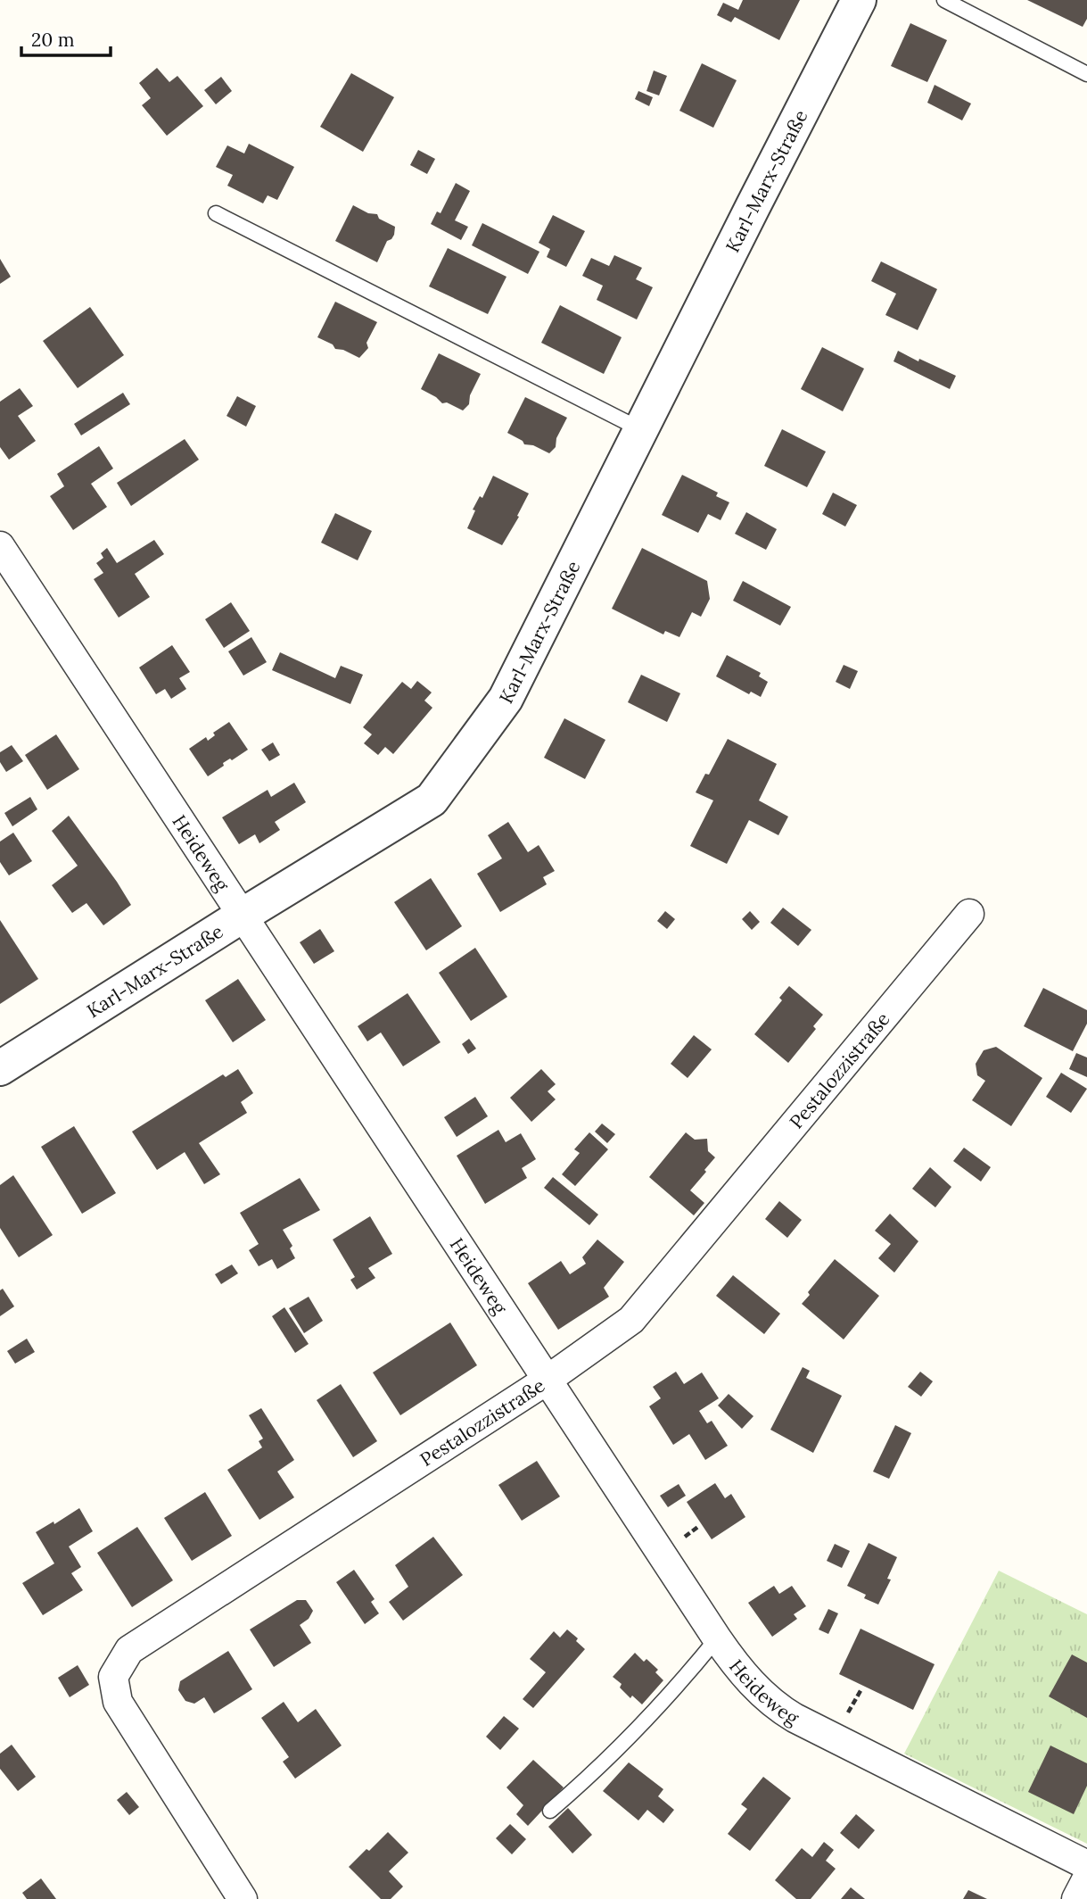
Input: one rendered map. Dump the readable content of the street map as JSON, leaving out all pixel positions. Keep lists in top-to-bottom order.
{
  "streets": {
    "street": ["Karl-Marx-Straße", "Heideweg", "Pestalozzistraße"]
  },
  "crossings": [
    ["Karl-Marx-Straße", "Heideweg"],
    ["Heideweg", "Pestalozzistraße"]
  ],
  "scale_bar": "20 m"
}
